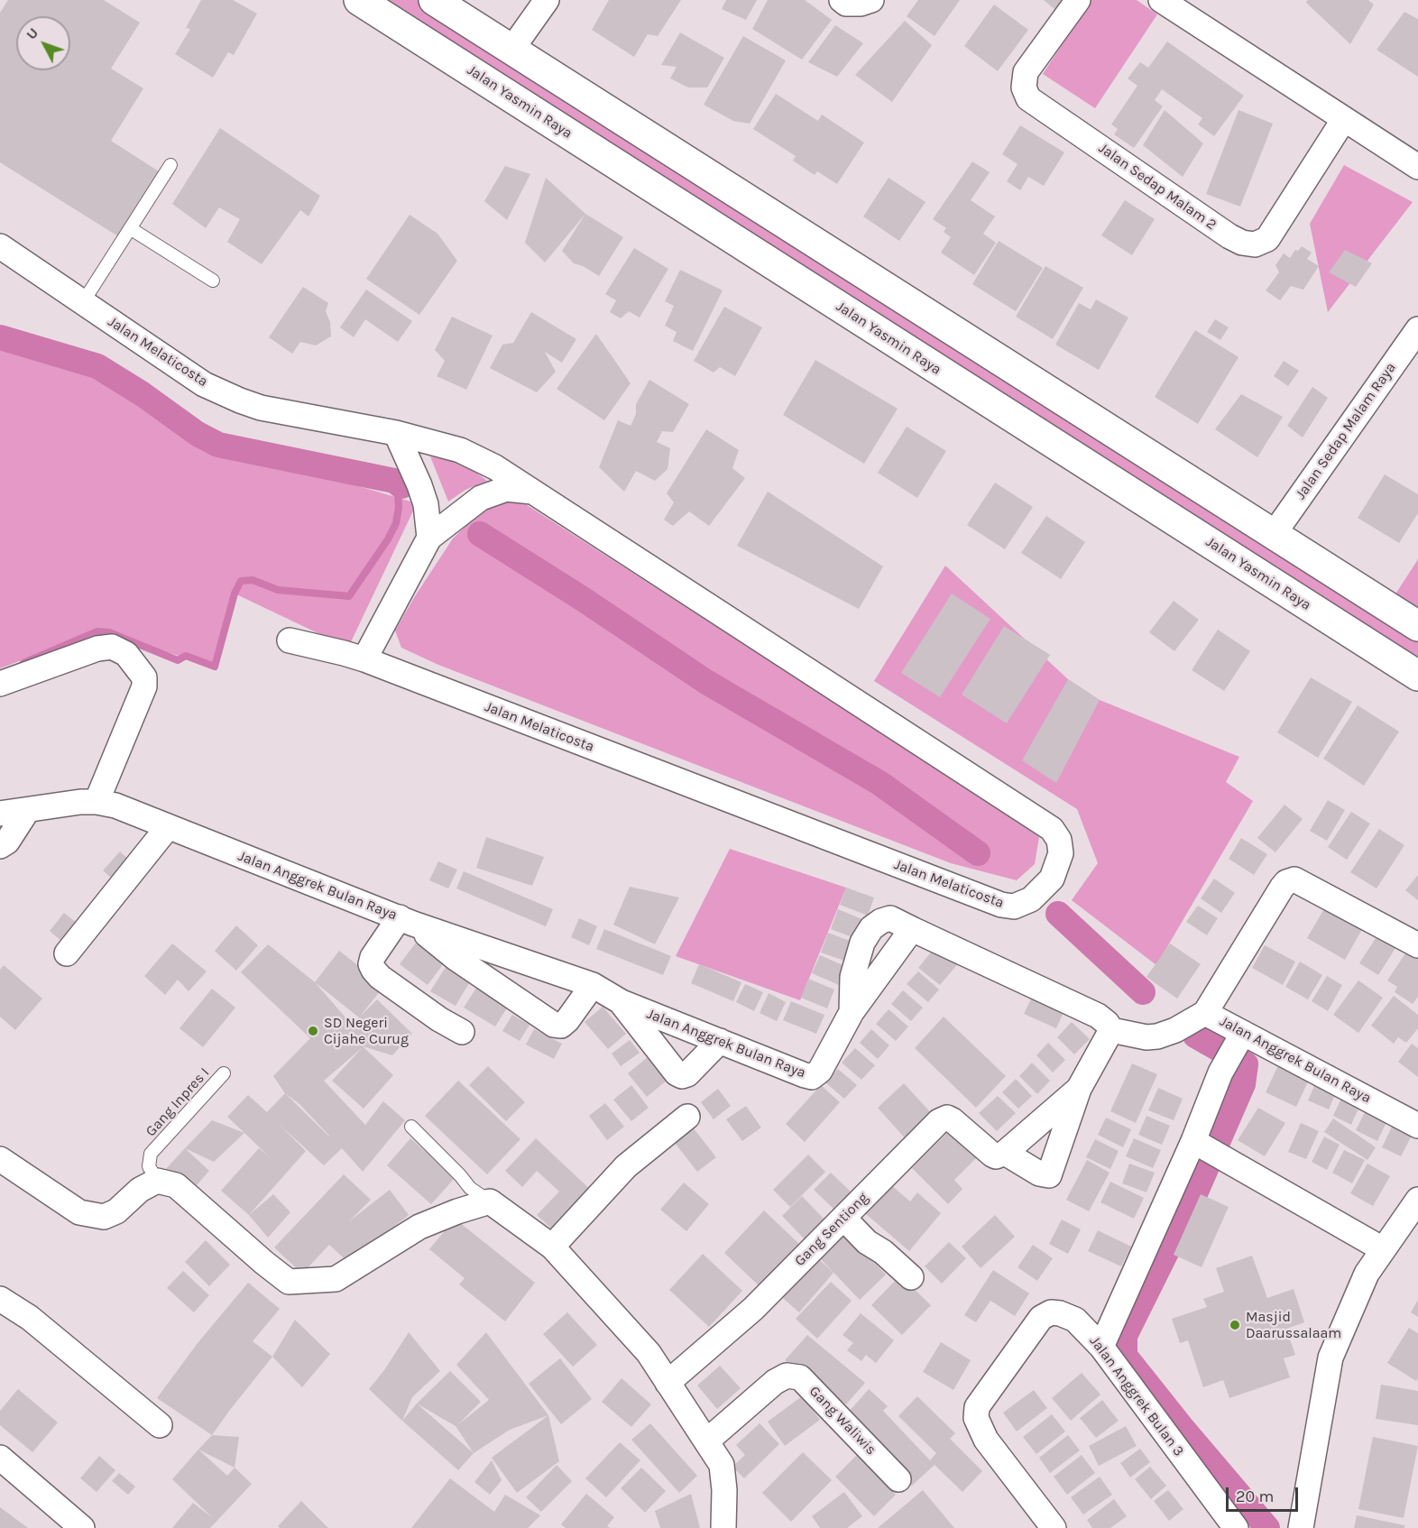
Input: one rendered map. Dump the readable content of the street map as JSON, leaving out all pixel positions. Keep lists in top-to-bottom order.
{
  "streets": {
    "street": [
      "Jalan Yasmin Raya",
      "Jalan Sedap Malam 2",
      "Jalan Melaticosta",
      "Jalan Sedap Malam Raya",
      "Jalan Anggrek Bulan Raya",
      "Gang Sentiong",
      "Jalan Anggrek Bulan 3",
      "Gang Waliwis"
    ],
    "lane": ["Gang Inpres I"]
  },
  "places": ["SD Negeri Cijahe Curug", "Masjid Daarussalaam"],
  "scale_bar": "20 m",
  "north": "top left"
}
